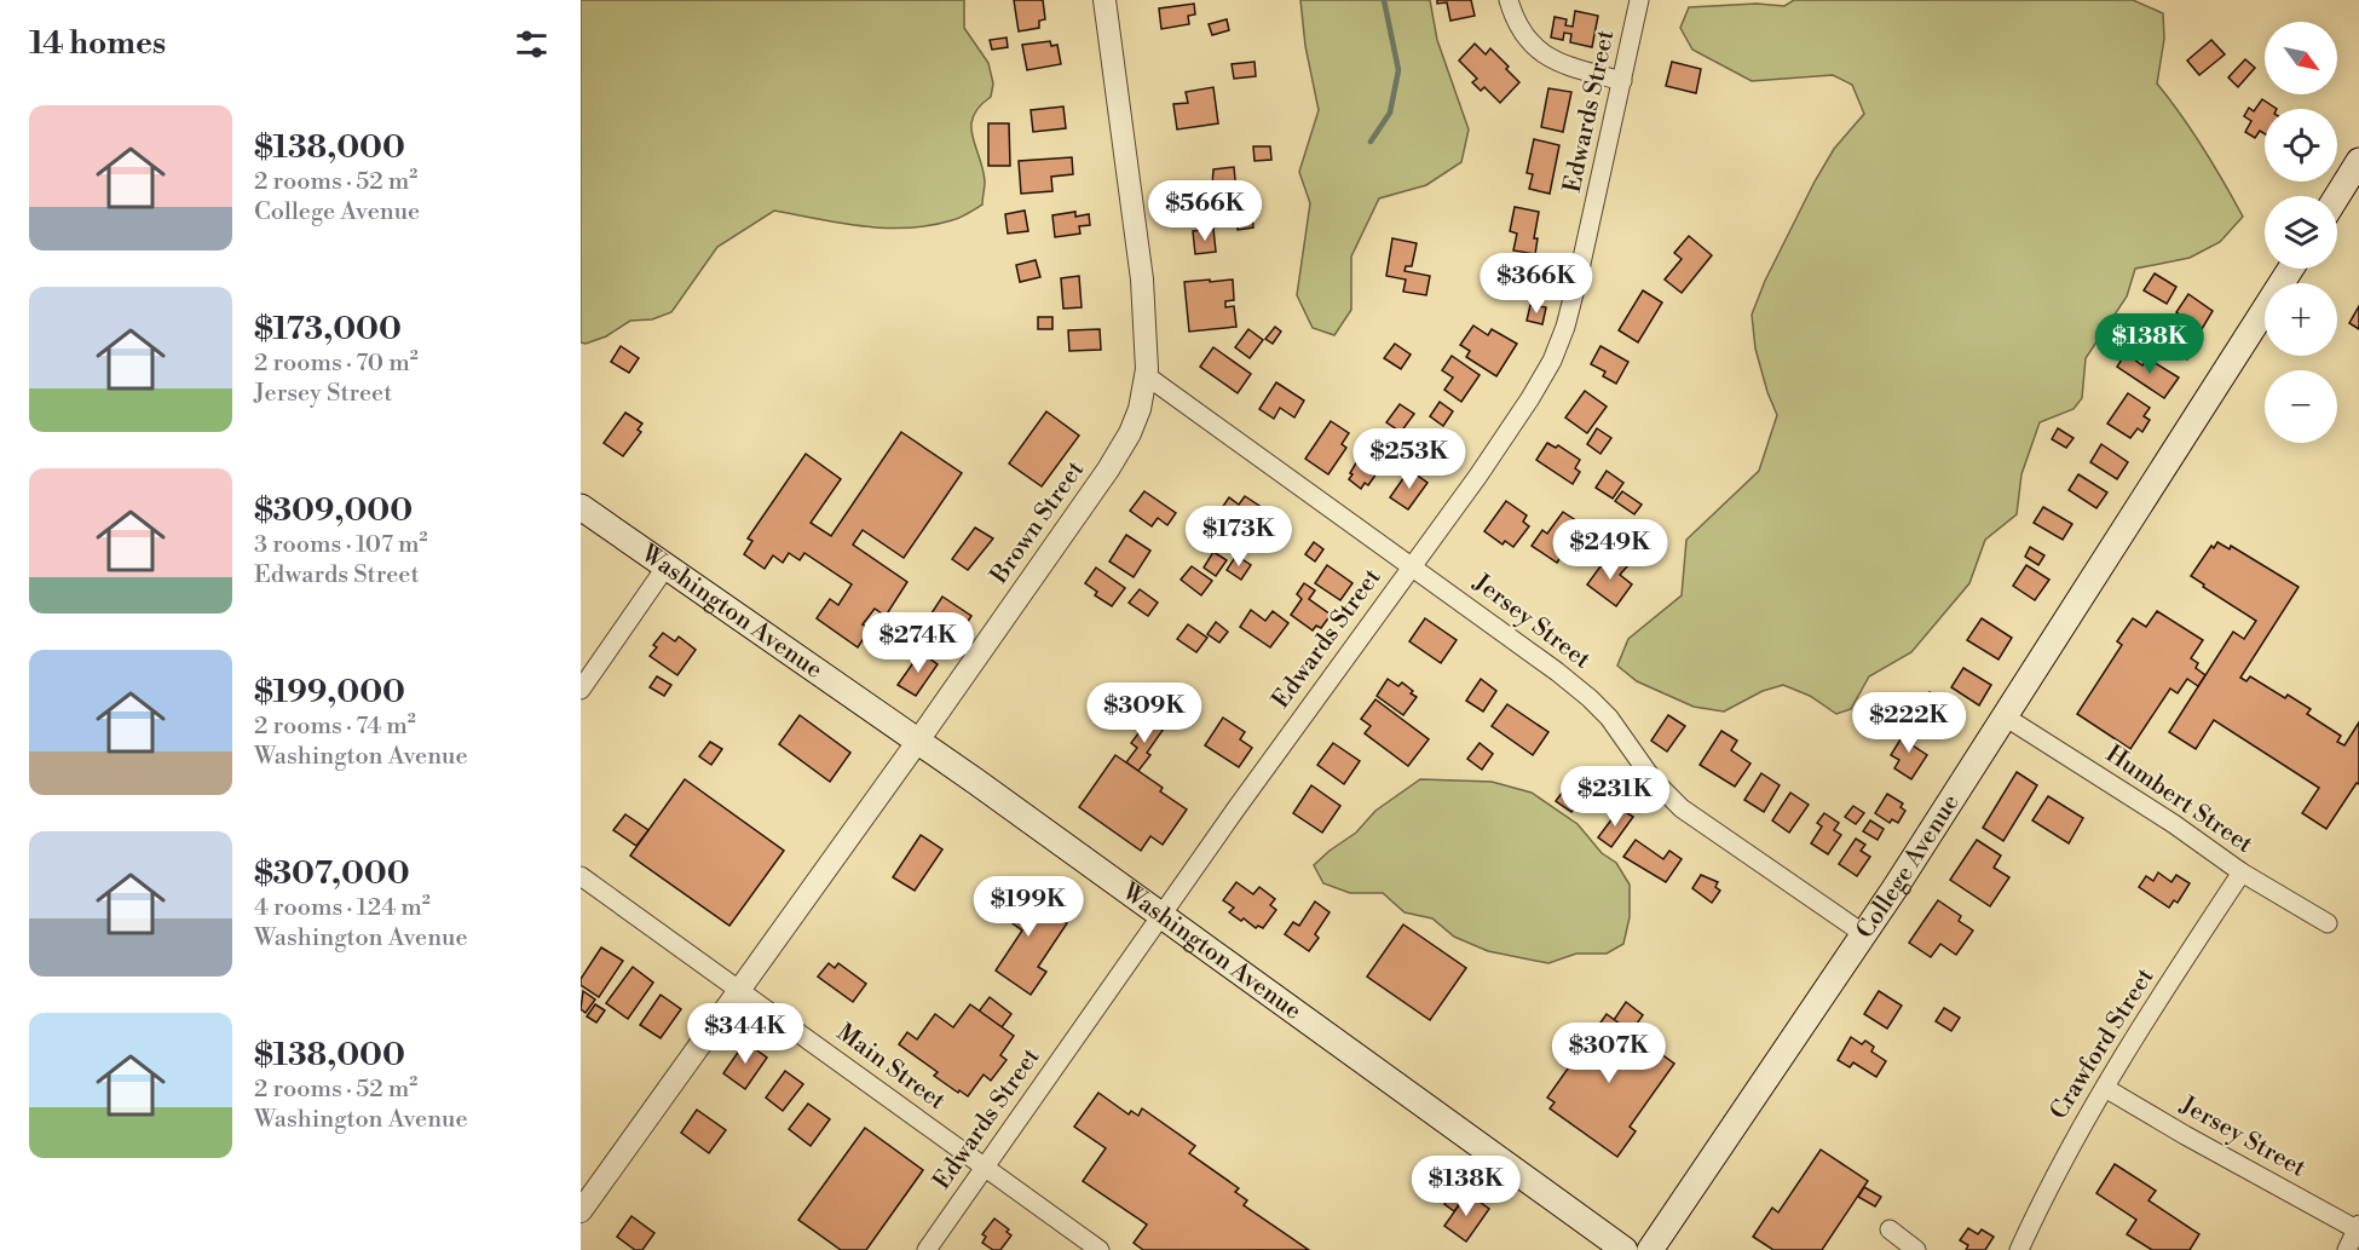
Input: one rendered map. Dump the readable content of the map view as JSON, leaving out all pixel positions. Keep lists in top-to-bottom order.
{
  "streets": {
    "main road": ["Washington Avenue", "College Avenue"],
    "street": [
      "Edwards Street",
      "Brown Street",
      "Jersey Street",
      "Humbert Street",
      "Crawford Street",
      "Main Street"
    ]
  },
  "crossings": [
    ["Edwards Street", "Washington Avenue"],
    ["Edwards Street", "Jersey Street"],
    ["Edwards Street", "Main Street"],
    ["Brown Street", "Washington Avenue"],
    ["Brown Street", "Jersey Street"],
    ["Brown Street", "Main Street"],
    ["Jersey Street", "College Avenue"],
    ["Jersey Street", "Crawford Street"],
    ["Humbert Street", "College Avenue"],
    ["Humbert Street", "Crawford Street"]
  ],
  "north": "bottom right",
  "page": {
    "heading": "14 homes",
    "map_buttons": ["+", "−"],
    "list": [
      {
        "name": "$138,000",
        "note": "2 rooms · 52 m² · College Avenue"
      },
      {
        "name": "$173,000",
        "note": "2 rooms · 70 m² · Jersey Street"
      },
      {
        "name": "$309,000",
        "note": "3 rooms · 107 m² · Edwards Street"
      },
      {
        "name": "$199,000",
        "note": "2 rooms · 74 m² · Washington Avenue"
      },
      {
        "name": "$307,000",
        "note": "4 rooms · 124 m² · Washington Avenue"
      },
      {
        "name": "$138,000",
        "note": "2 rooms · 52 m² · Washington Avenue"
      }
    ],
    "price": [
      "$566K",
      "$366K",
      "$138K",
      "$253K",
      "$173K",
      "$249K",
      "$274K",
      "$309K",
      "$222K",
      "$231K",
      "$199K",
      "$344K",
      "$307K",
      "$138K"
    ]
  }
}
